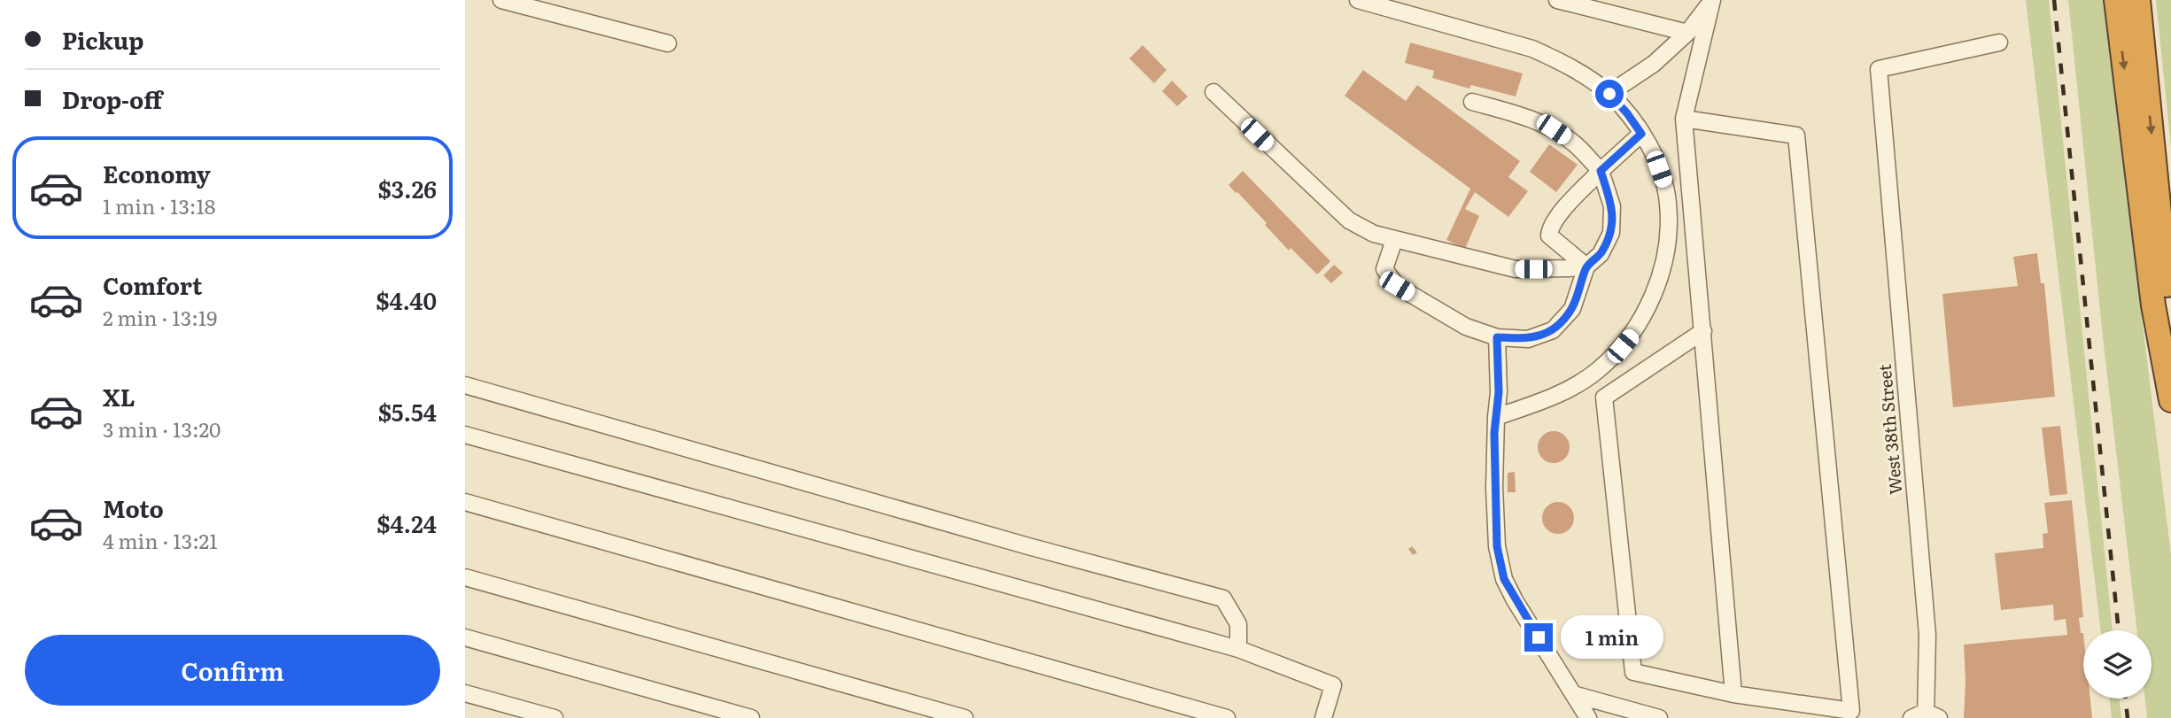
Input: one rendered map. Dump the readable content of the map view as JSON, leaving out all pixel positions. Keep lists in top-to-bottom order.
{
  "streets": {
    "street": ["West 38th Street"]
  },
  "page": {
    "banner": ["Pickup", "Drop-off"],
    "list": [
      {
        "name": "Economy",
        "note": "1 min · 13:18",
        "value": "$3.26"
      },
      {
        "name": "Comfort",
        "note": "2 min · 13:19",
        "value": "$4.40"
      },
      {
        "name": "XL",
        "note": "3 min · 13:20",
        "value": "$5.54"
      },
      {
        "name": "Moto",
        "note": "4 min · 13:21",
        "value": "$4.24"
      }
    ],
    "bubble": "1 min",
    "buttons": "Confirm"
  }
}
